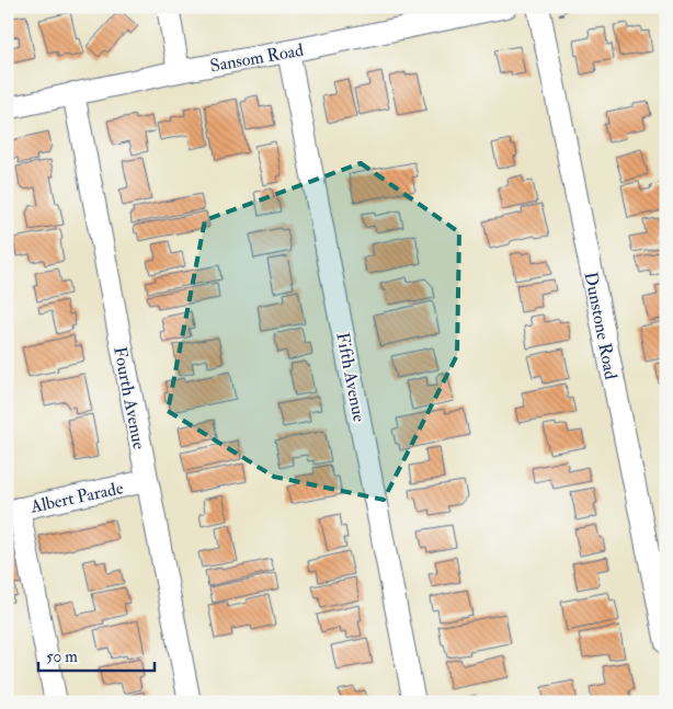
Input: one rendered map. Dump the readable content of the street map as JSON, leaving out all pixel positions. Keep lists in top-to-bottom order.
{
  "streets": {
    "street": [
      "Sansom Road",
      "Dunstone Road",
      "Fifth Avenue",
      "Fourth Avenue",
      "Albert Parade"
    ]
  },
  "crossings": [
    ["Sansom Road", "Fifth Avenue"],
    ["Sansom Road", "Fourth Avenue"],
    ["Fourth Avenue", "Albert Parade"]
  ],
  "scale_bar": "50 m"
}
